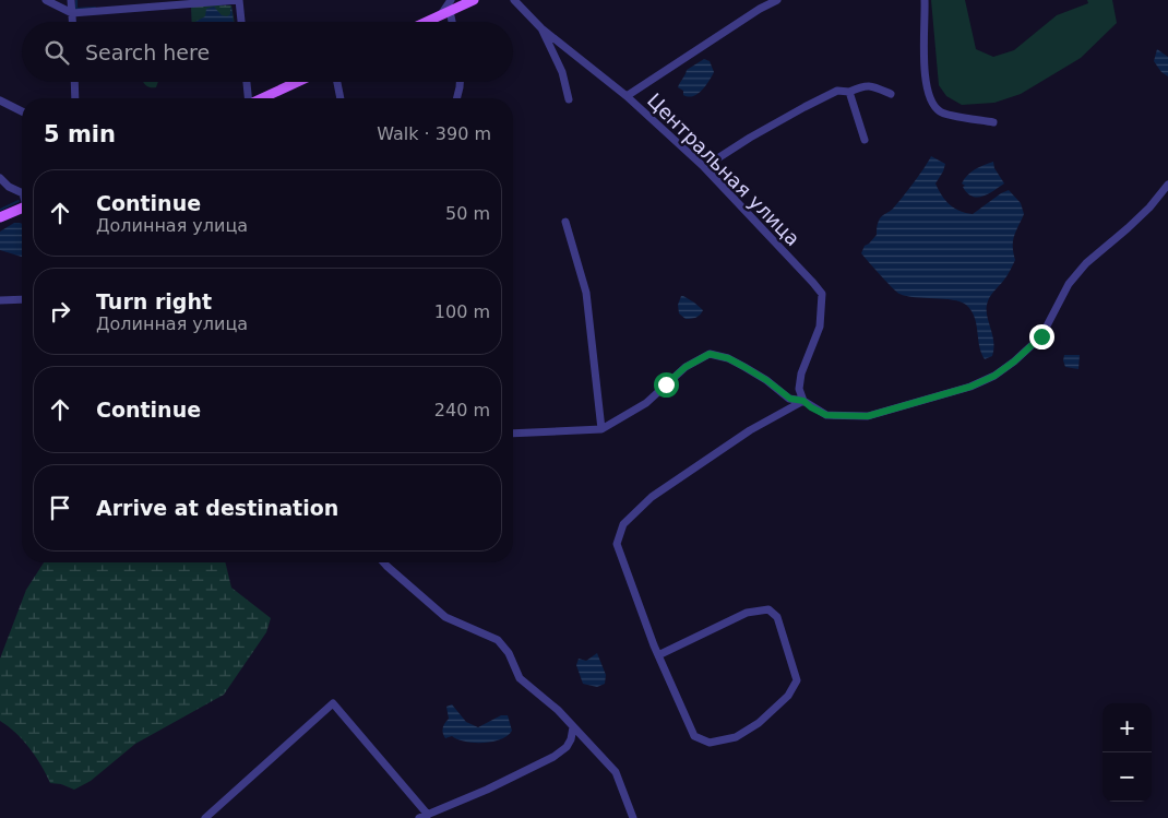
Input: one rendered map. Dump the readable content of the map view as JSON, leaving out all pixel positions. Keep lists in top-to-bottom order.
{
  "streets": {
    "street": ["Центральная улица"]
  },
  "page": {
    "search": "Search here",
    "heading": ["5 min", "Walk · 390 m"],
    "list": [
      ["Continue", "Долинная улица", "50 m"],
      ["Turn right", "Долинная улица", "100 m"],
      ["Continue", "240 m"],
      "Arrive at destination"
    ],
    "map_buttons": ["+", "−"]
  }
}
